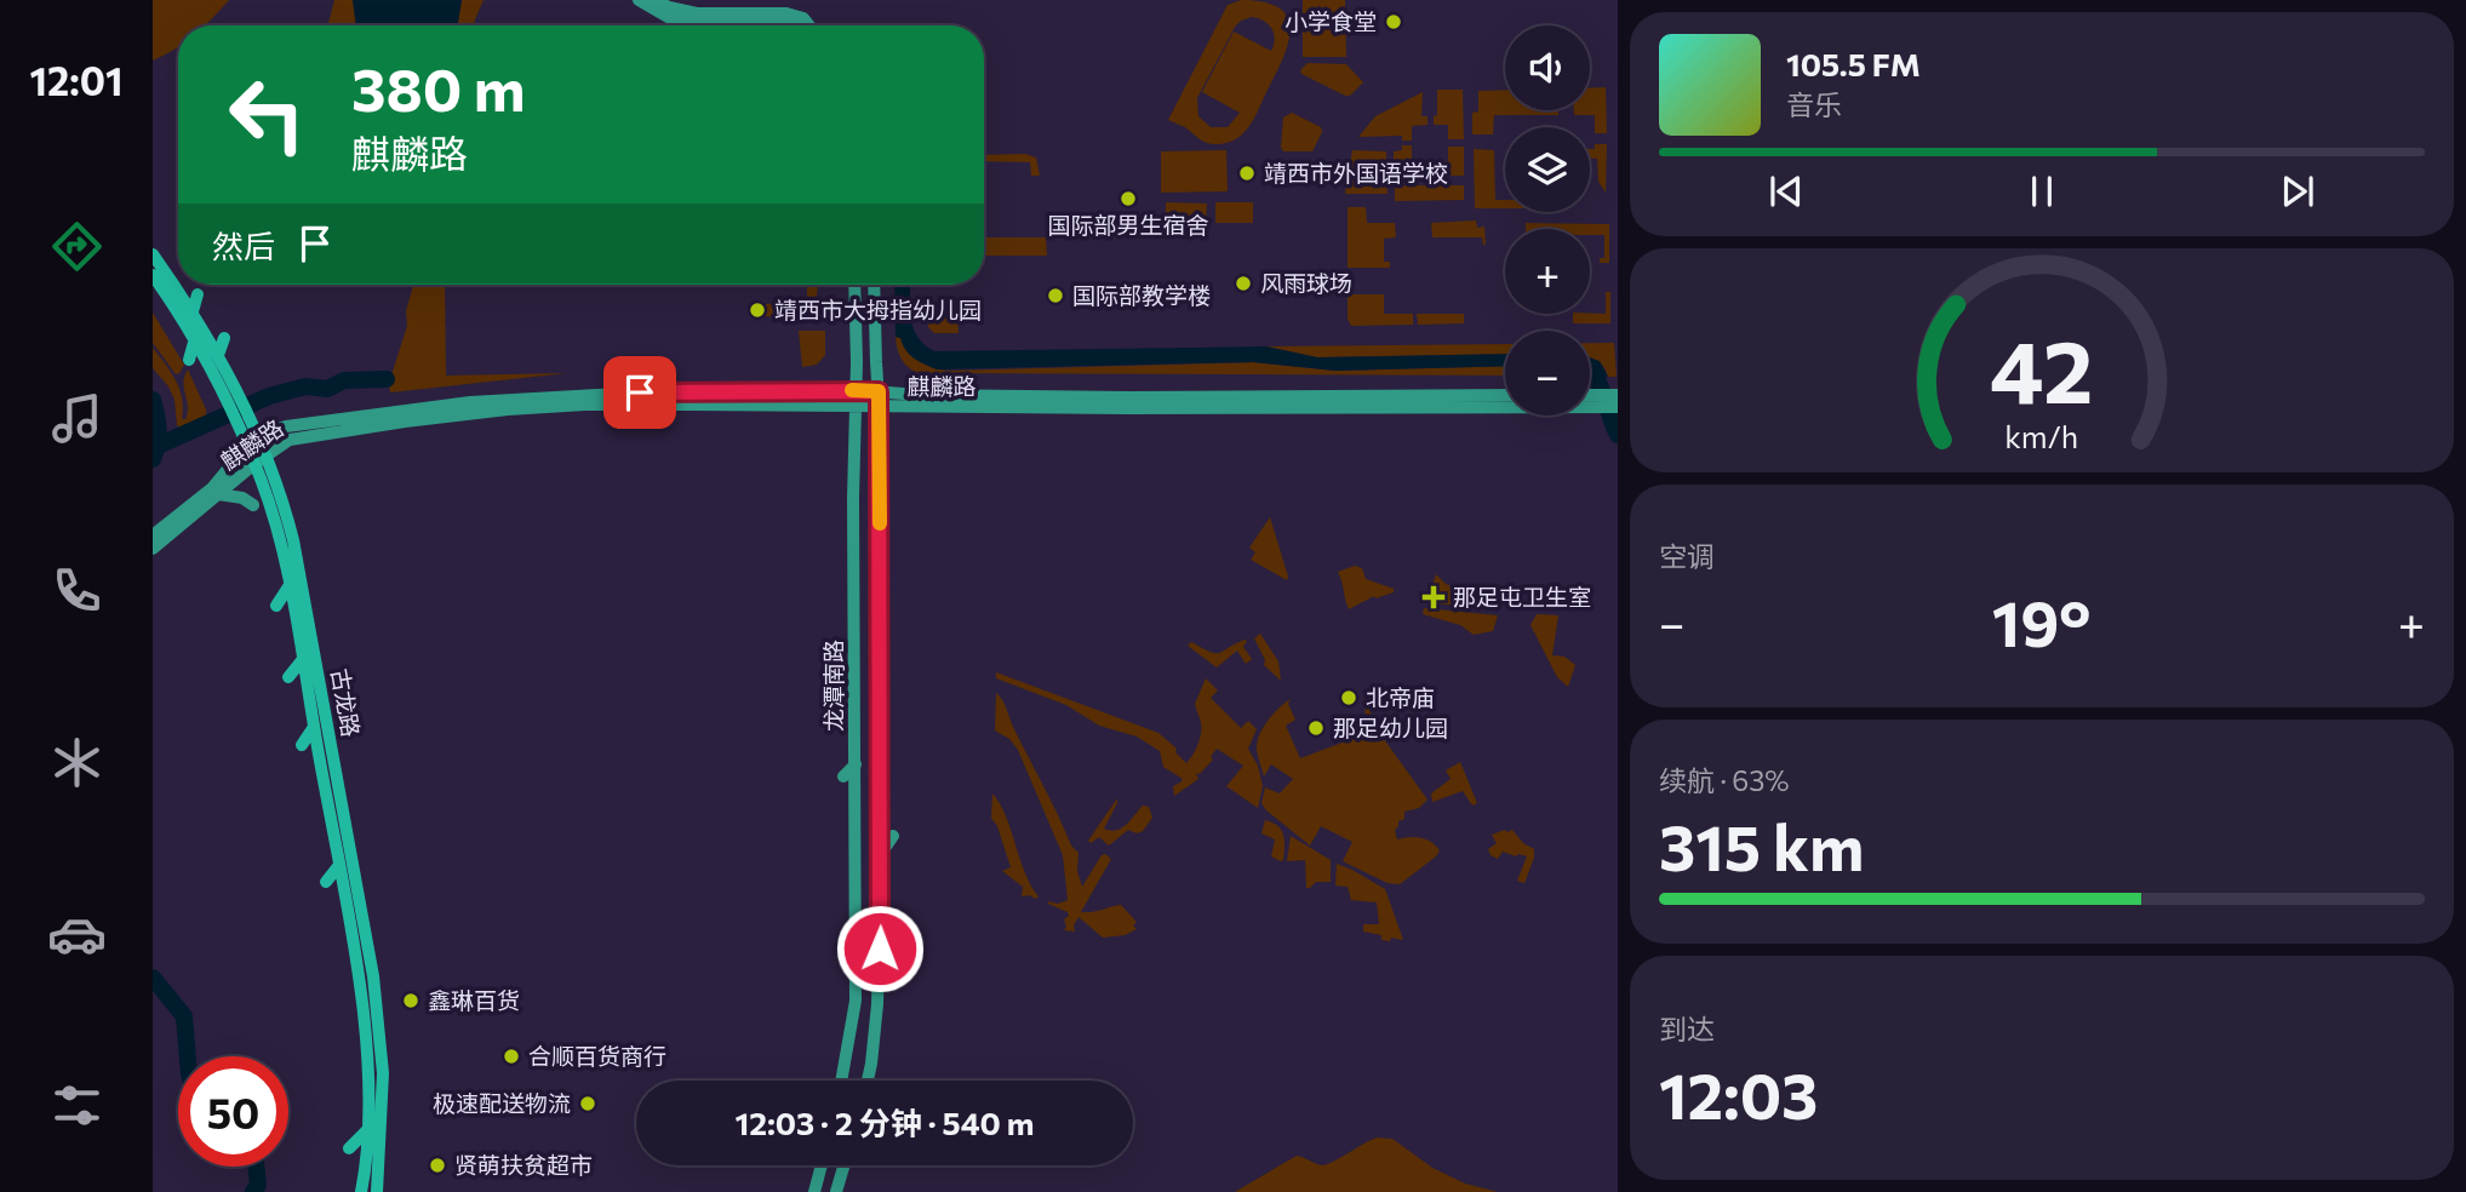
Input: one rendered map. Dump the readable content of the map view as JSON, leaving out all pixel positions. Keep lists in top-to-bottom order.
{
  "streets": {
    "main road": ["麒麟路", "龙潭南路", "古龙路"]
  },
  "crossings": [
    ["麒麟路", "龙潭南路"],
    ["麒麟路", "古龙路"]
  ],
  "places": {
    "other": [
      "小学食堂",
      "靖西市外国语学校",
      "国际部男生宿舍",
      "风雨球场",
      "国际部教学楼",
      "靖西市大拇指幼儿园",
      "北帝庙",
      "那足幼儿园",
      "鑫琳百货",
      "合顺百货商行",
      "极速配送物流",
      "贤萌扶贫超市"
    ],
    "health": ["那足屯卫生室"]
  },
  "page": {
    "tabs": "12:01",
    "map_buttons": ["+", "−"],
    "turn": ["380 m", "麒麟路"],
    "song": ["105.5 FM", "音乐"],
    "then": "然后",
    "tile": [
      "空调",
      ["续航 · 63%", "315 km"],
      ["到达", "12:03"]
    ],
    "heat": ["−", "19°", "+"],
    "limit": "50",
    "trip": "12:03 · 2 分钟 · 540 m",
    "gauge": ["42", "km/h"]
  }
}
